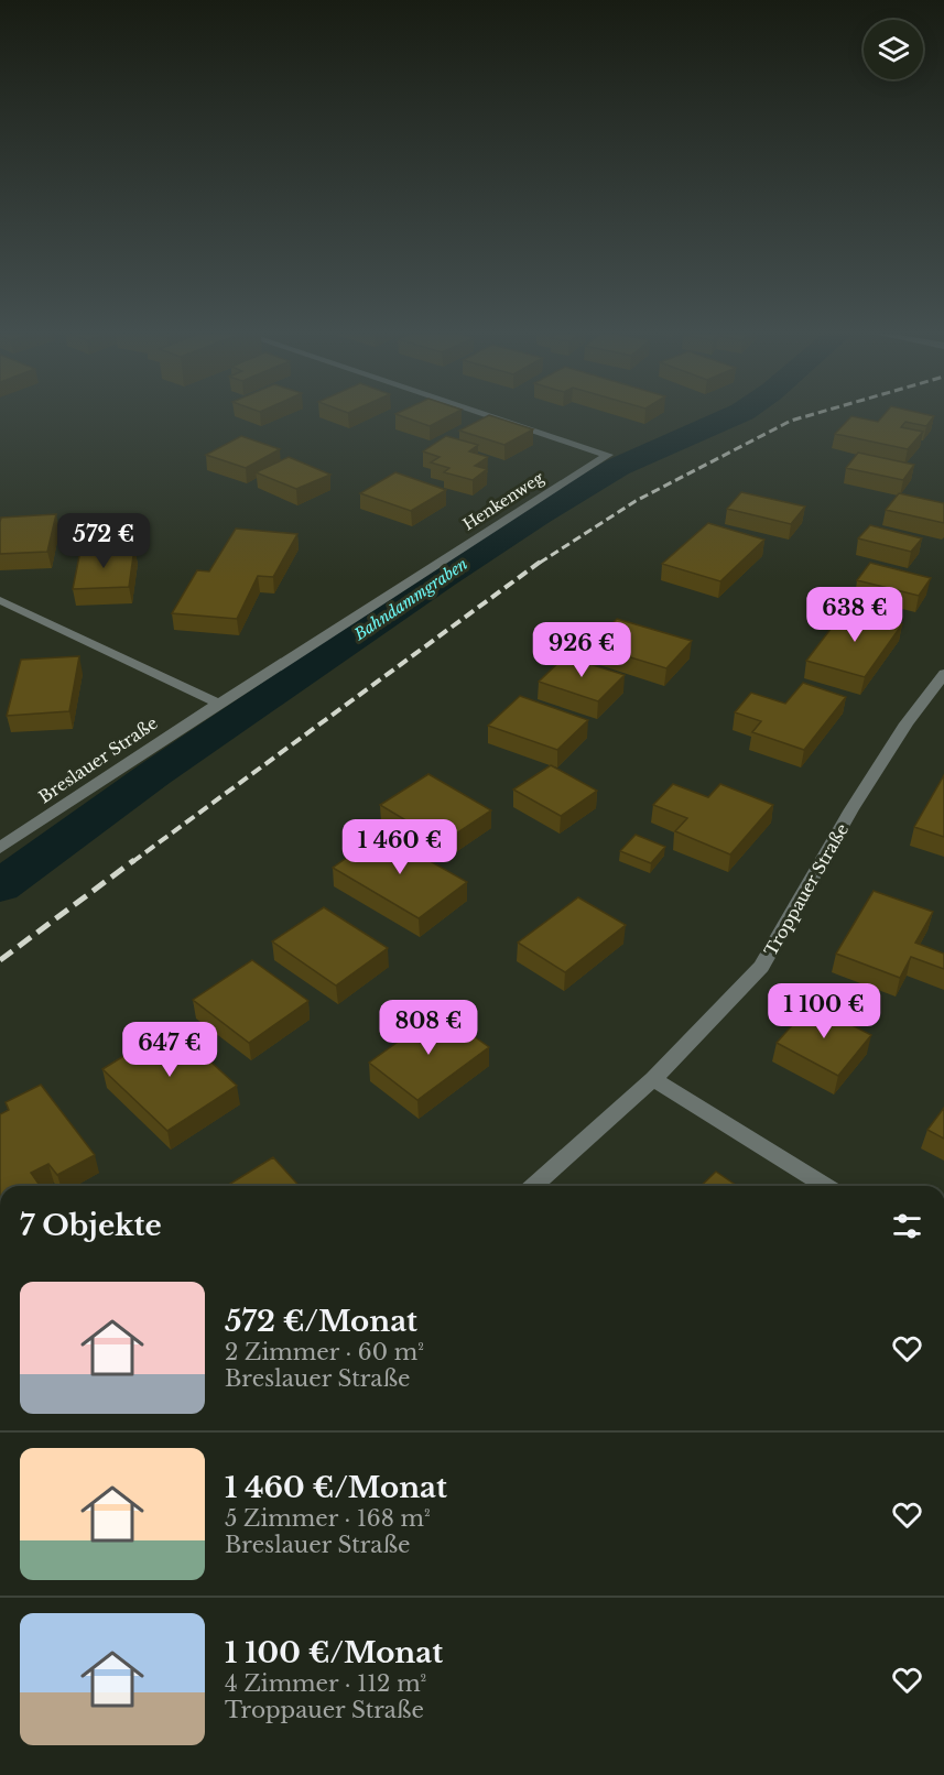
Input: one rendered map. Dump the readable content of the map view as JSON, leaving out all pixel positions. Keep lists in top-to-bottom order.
{
  "streets": {
    "street": ["Henkenweg", "Breslauer Straße", "Troppauer Straße"]
  },
  "crossings": [
    ["Henkenweg", "Breslauer Straße"]
  ],
  "water": ["Bahndammgraben"],
  "page": {
    "price": [
      "572 €",
      "638 €",
      "926 €",
      "1 460 €",
      "1 100 €",
      "808 €",
      "647 €"
    ],
    "heading": "7 Objekte",
    "list": [
      {
        "name": "572 €/Monat",
        "note": "2 Zimmer · 60 m² · Breslauer Straße"
      },
      {
        "name": "1 460 €/Monat",
        "note": "5 Zimmer · 168 m² · Breslauer Straße"
      },
      {
        "name": "1 100 €/Monat",
        "note": "4 Zimmer · 112 m² · Troppauer Straße"
      }
    ]
  }
}
